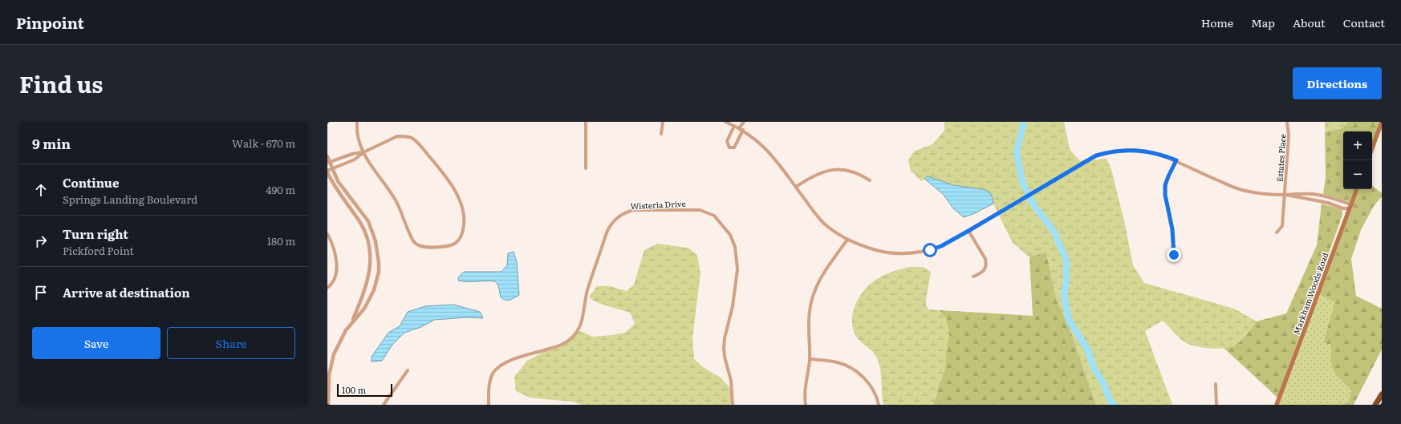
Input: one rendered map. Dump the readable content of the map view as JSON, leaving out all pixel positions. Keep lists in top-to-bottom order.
{
  "streets": {
    "main road": ["Markham Woods Road"],
    "street": ["Estates Place", "Wisteria Drive"]
  },
  "scale_bar": "100 m",
  "page": {
    "header": "Pinpoint",
    "nav": [
      "Home",
      "Map",
      "About",
      "Contact"
    ],
    "title": "Find us",
    "buttons": [
      "Directions",
      ["Save", "Share"]
    ],
    "heading": ["9 min", "Walk · 670 m"],
    "map_buttons": ["+", "−"],
    "list": [
      ["Continue", "Springs Landing Boulevard", "490 m"],
      ["Turn right", "Pickford Point", "180 m"],
      "Arrive at destination"
    ],
    "scale": "100 m"
  }
}
